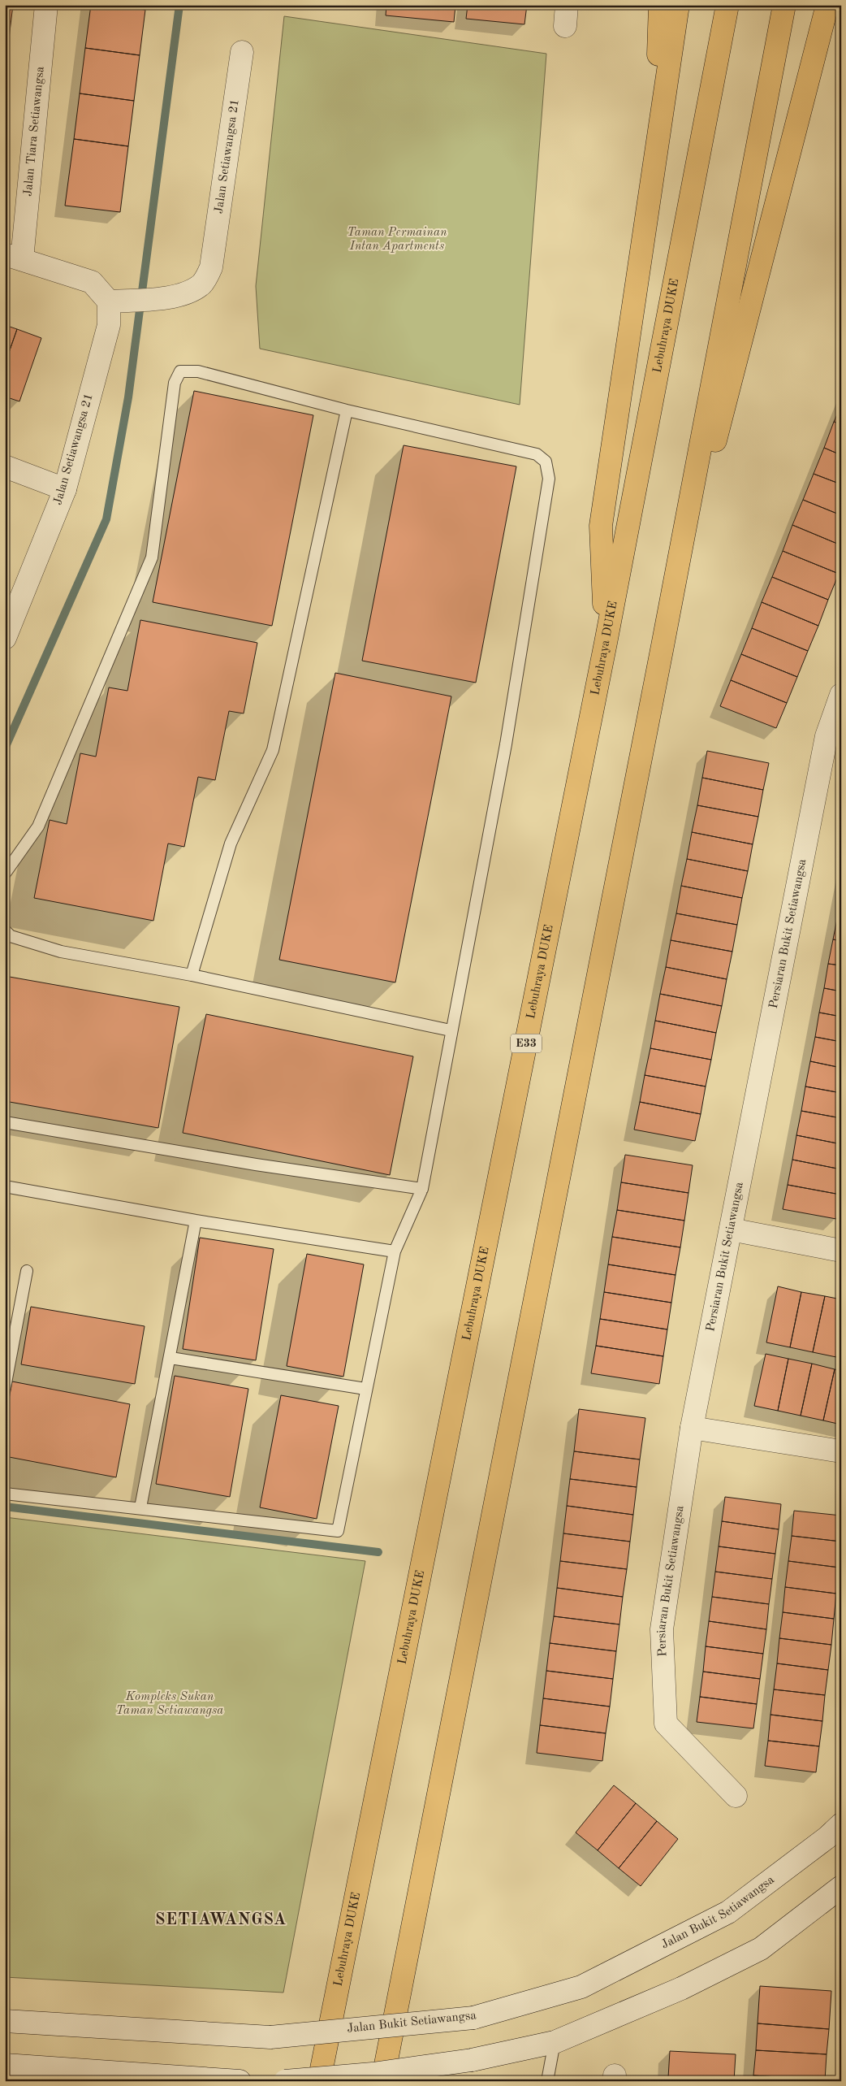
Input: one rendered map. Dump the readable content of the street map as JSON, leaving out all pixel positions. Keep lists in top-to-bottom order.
{
  "streets": {
    "highway": ["Lebuhraya DUKE", "E33"],
    "street": [
      "Jalan Tiara Setiawangsa",
      "Jalan Setiawangsa 21",
      "Persiaran Bukit Setiawangsa",
      "Jalan Bukit Setiawangsa"
    ]
  },
  "districts": ["SETIAWANGSA"],
  "parks": ["Taman Permainan Intan Apartments", "Kompleks Sukan Taman Setiawangsa"]
}
